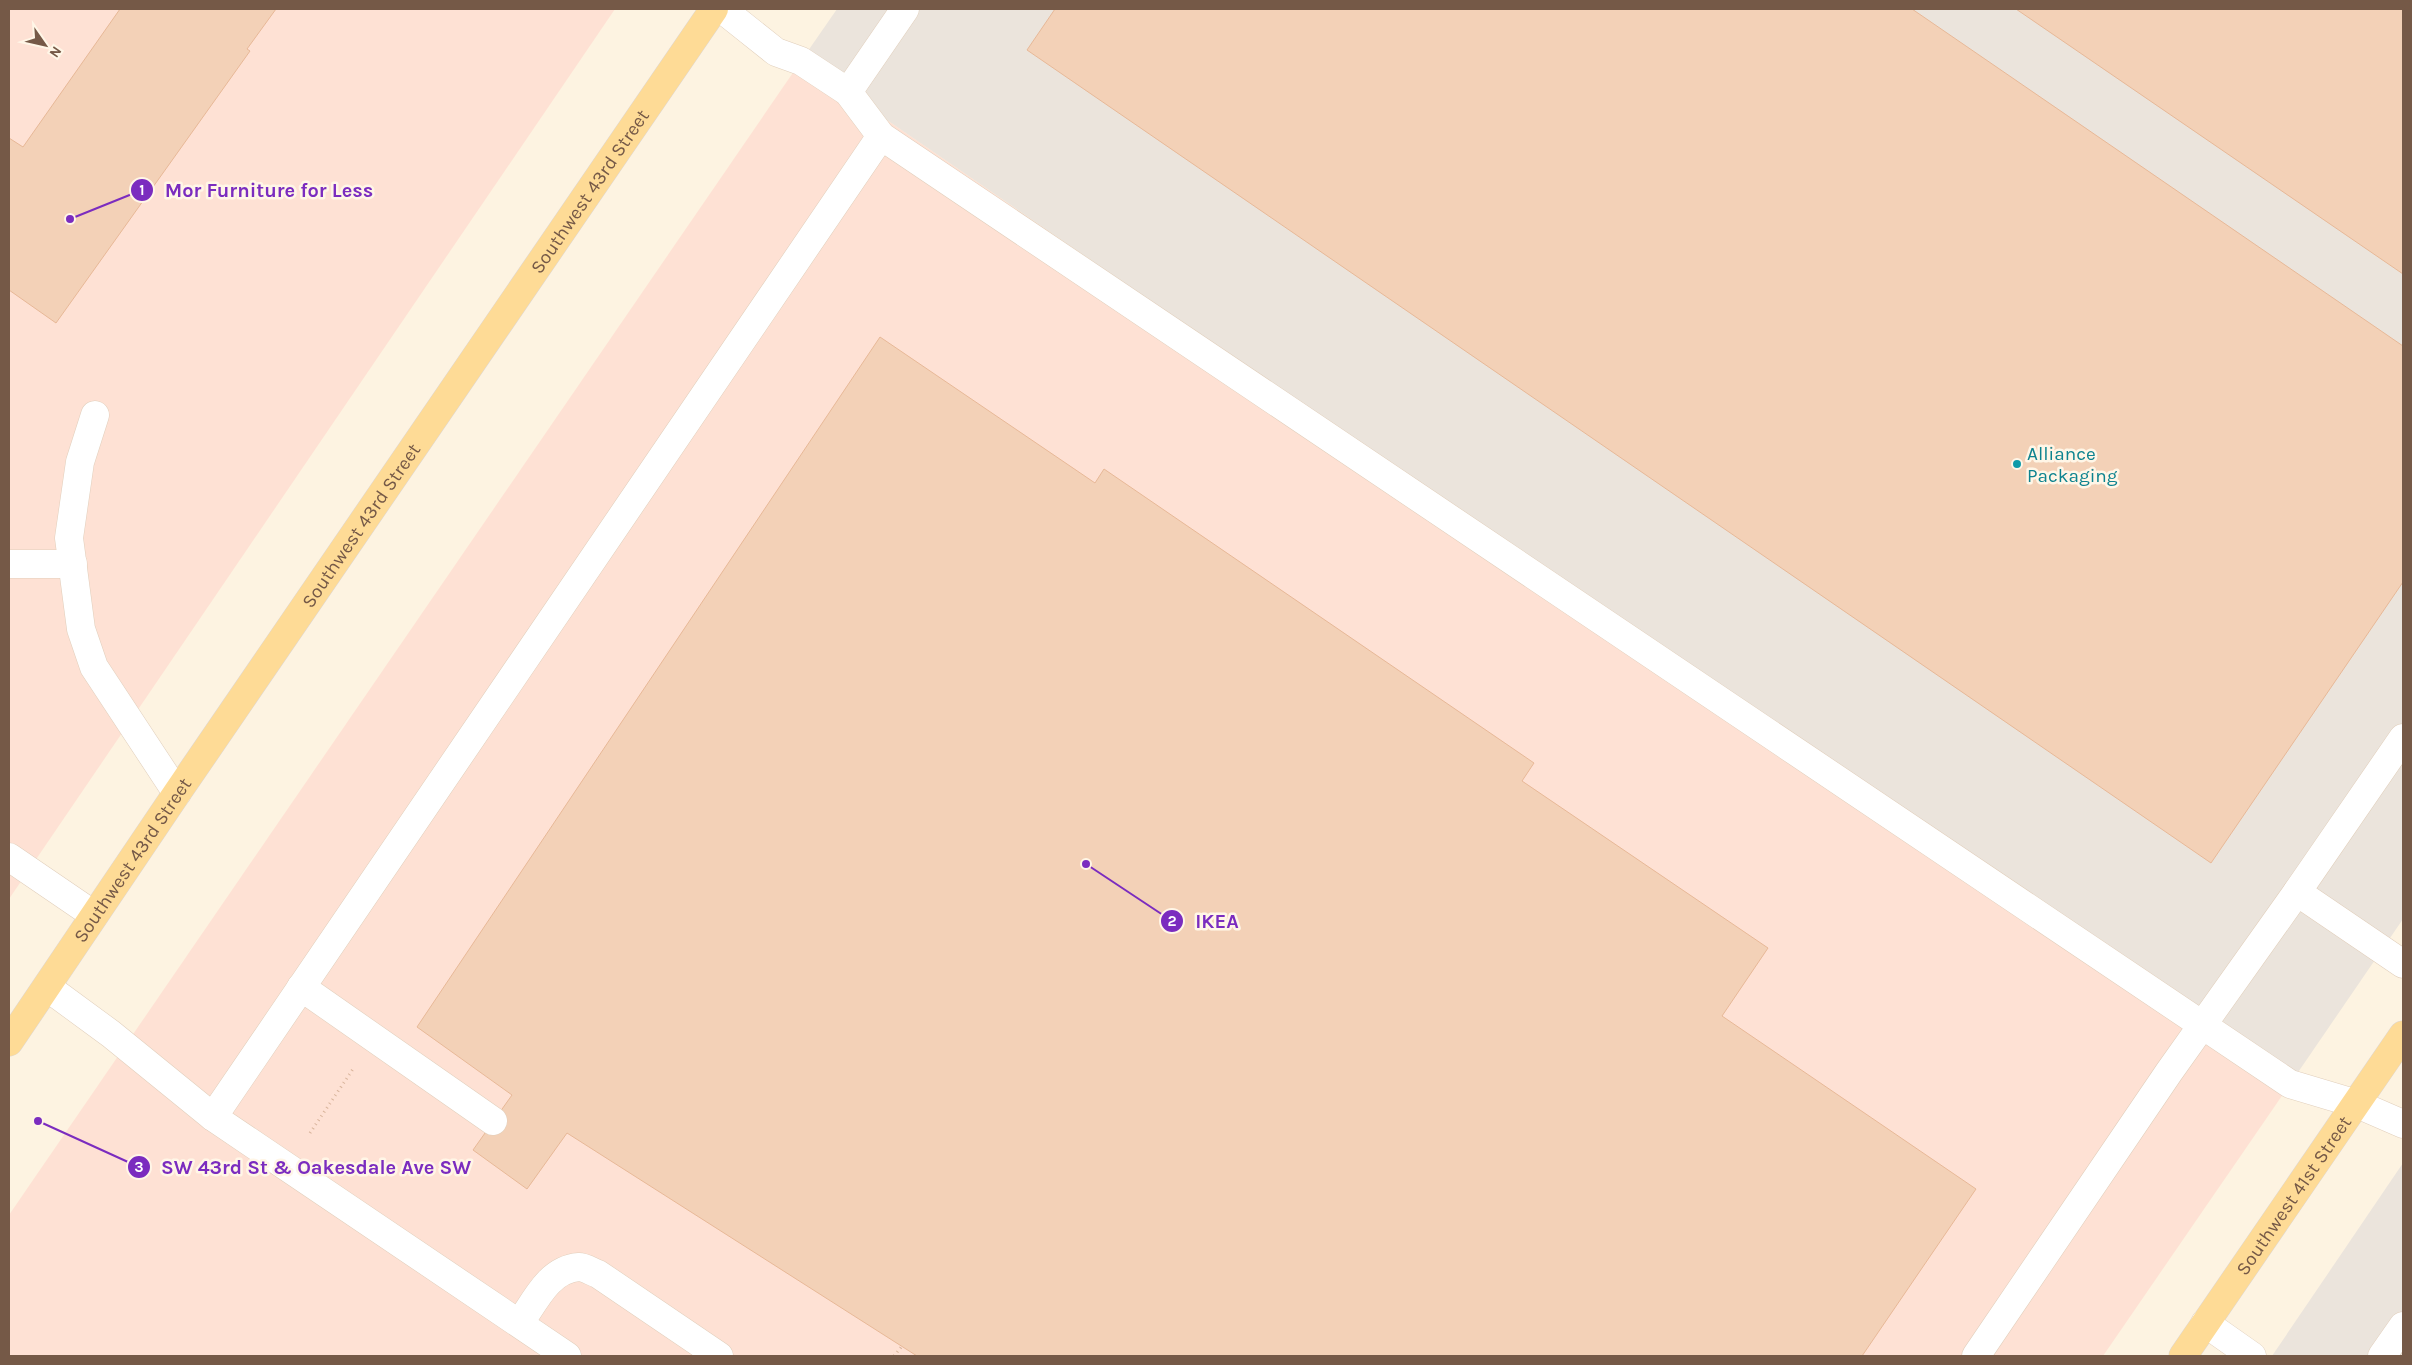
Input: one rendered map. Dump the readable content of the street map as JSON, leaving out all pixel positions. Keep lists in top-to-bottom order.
{
  "streets": {
    "main road": ["Southwest 43rd Street", "Southwest 41st Street"]
  },
  "places": [
    "Mor Furniture for Less",
    "Alliance Packaging",
    "IKEA",
    "SW 43rd St & Oakesdale Ave SW"
  ],
  "north": "bottom right"
}
